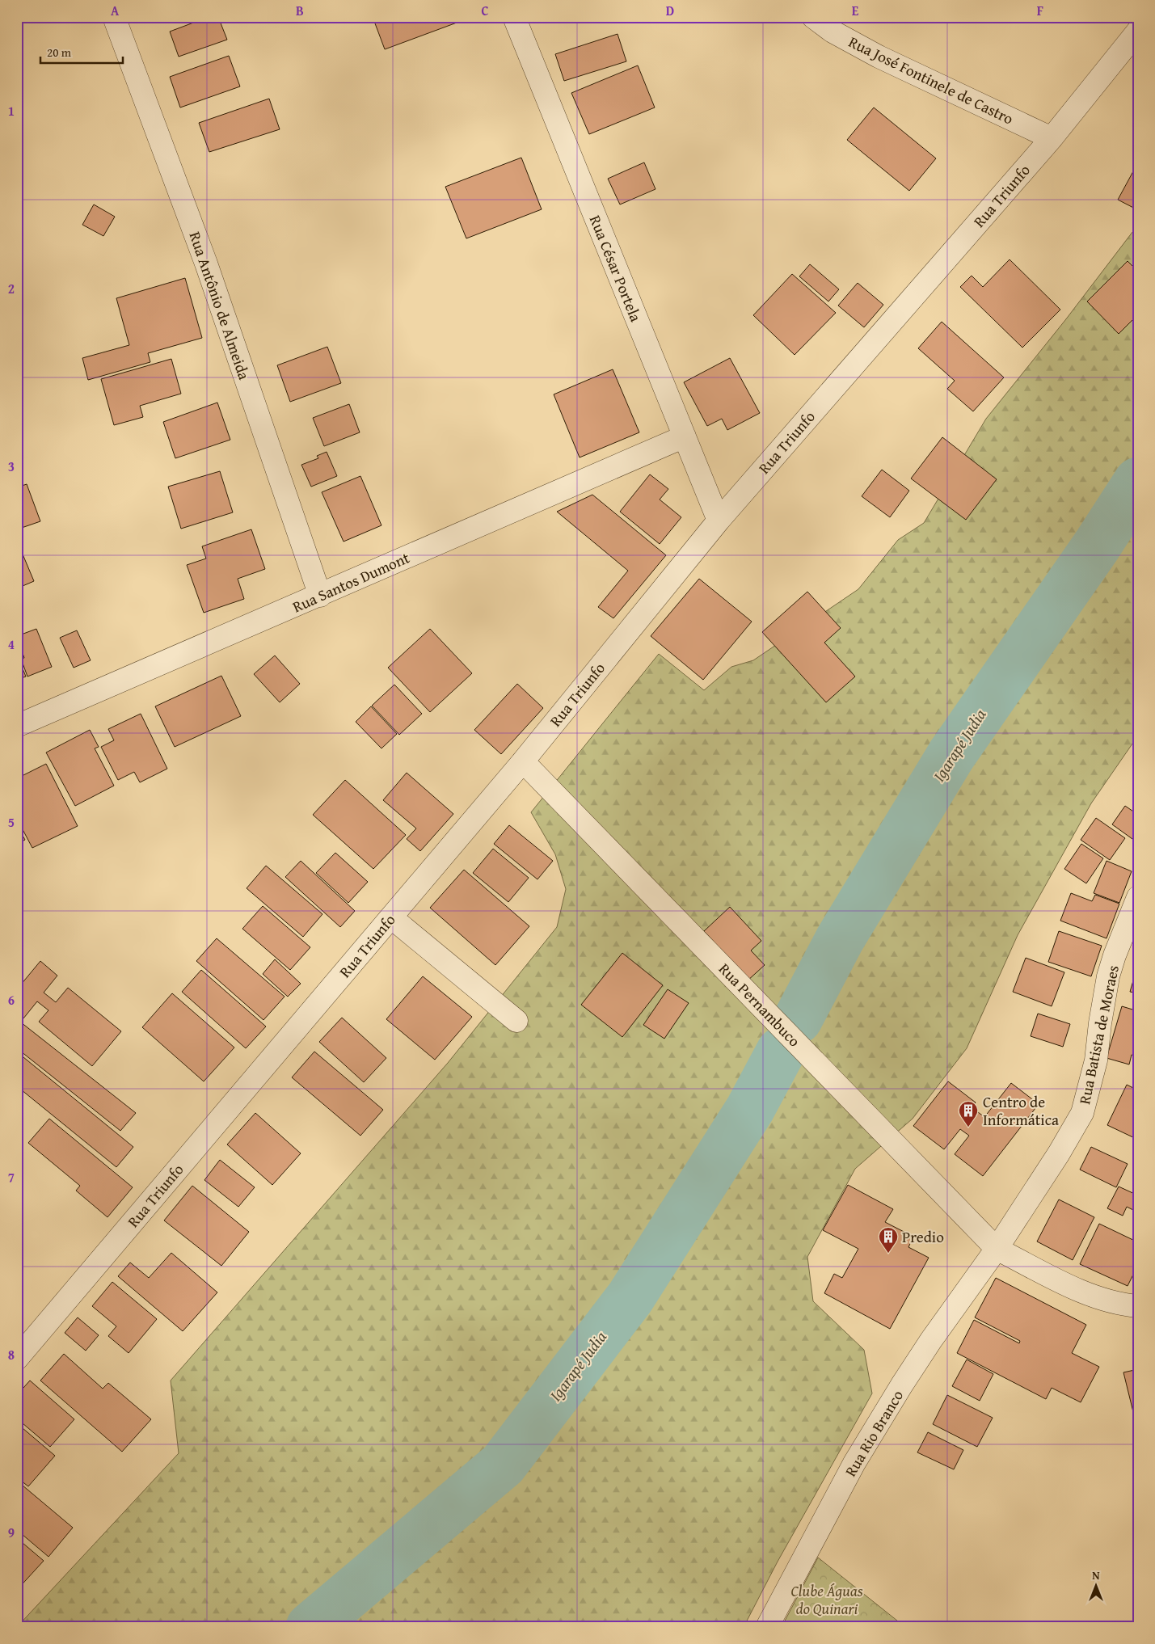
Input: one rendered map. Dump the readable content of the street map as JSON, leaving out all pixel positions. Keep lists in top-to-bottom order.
{
  "streets": {
    "street": [
      "Rua José Fontinele de Castro",
      "Rua Triunfo",
      "Rua César Portela",
      "Rua Antônio de Almeida",
      "Rua Santos Dumont",
      "Rua Pernambuco",
      "Rua Batista de Moraes",
      "Rua Rio Branco"
    ]
  },
  "crossings": [
    ["Rua José Fontinele de Castro", "Rua Triunfo"],
    ["Rua Triunfo", "Rua César Portela"],
    ["Rua Triunfo", "Rua Pernambuco"],
    ["Rua César Portela", "Rua Santos Dumont"],
    ["Rua Antônio de Almeida", "Rua Santos Dumont"],
    ["Rua Pernambuco", "Rua Batista de Moraes"],
    ["Rua Pernambuco", "Rua Rio Branco"],
    ["Rua Batista de Moraes", "Rua Rio Branco"]
  ],
  "water": ["Igarapé Judia"],
  "parks": ["Clube Águas do Quinari"],
  "places": {
    "building": ["Centro de Informática", "Predio"]
  },
  "scale_bar": "20 m",
  "north": "top",
  "grid": {
    "columns": [
      "A",
      "B",
      "C",
      "D",
      "E",
      "F"
    ],
    "rows": [
      "1",
      "2",
      "3",
      "4",
      "5",
      "6",
      "7",
      "8",
      "9"
    ]
  }
}
